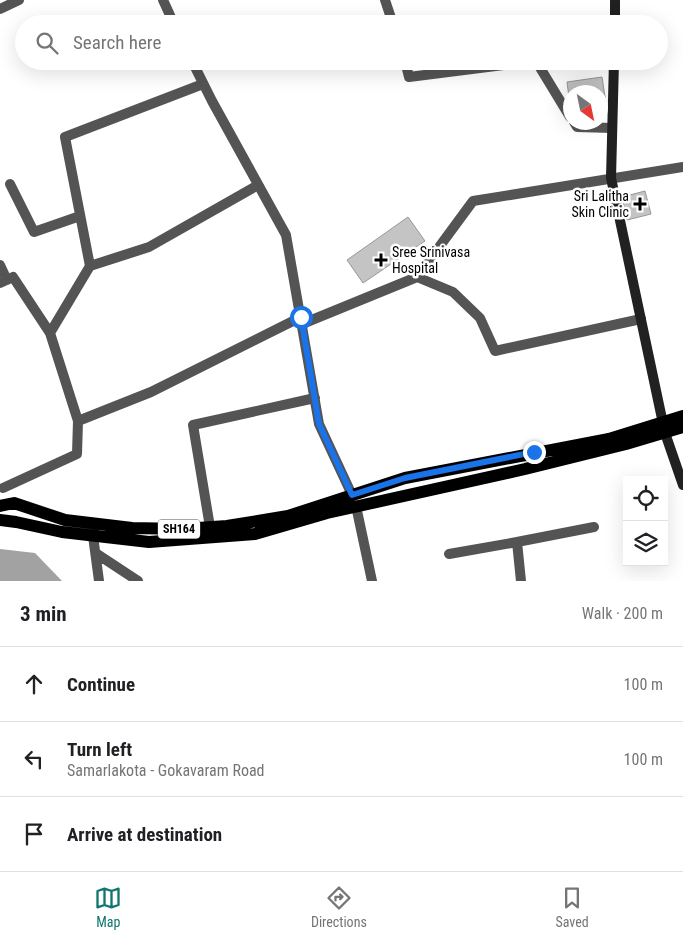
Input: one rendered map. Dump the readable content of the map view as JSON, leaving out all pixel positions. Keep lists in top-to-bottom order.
{
  "streets": {
    "main road": ["SH164"]
  },
  "places": {
    "health": ["Sri Lalitha Skin Clinic", "Sree Srinivasa Hospital"]
  },
  "north": "bottom right",
  "page": {
    "search": "Search here",
    "heading": ["3 min", "Walk · 200 m"],
    "list": [
      ["Continue", "100 m"],
      ["Turn left", "Samarlakota - Gokavaram Road", "100 m"],
      "Arrive at destination"
    ],
    "nav": ["Map", "Directions", "Saved"]
  }
}
